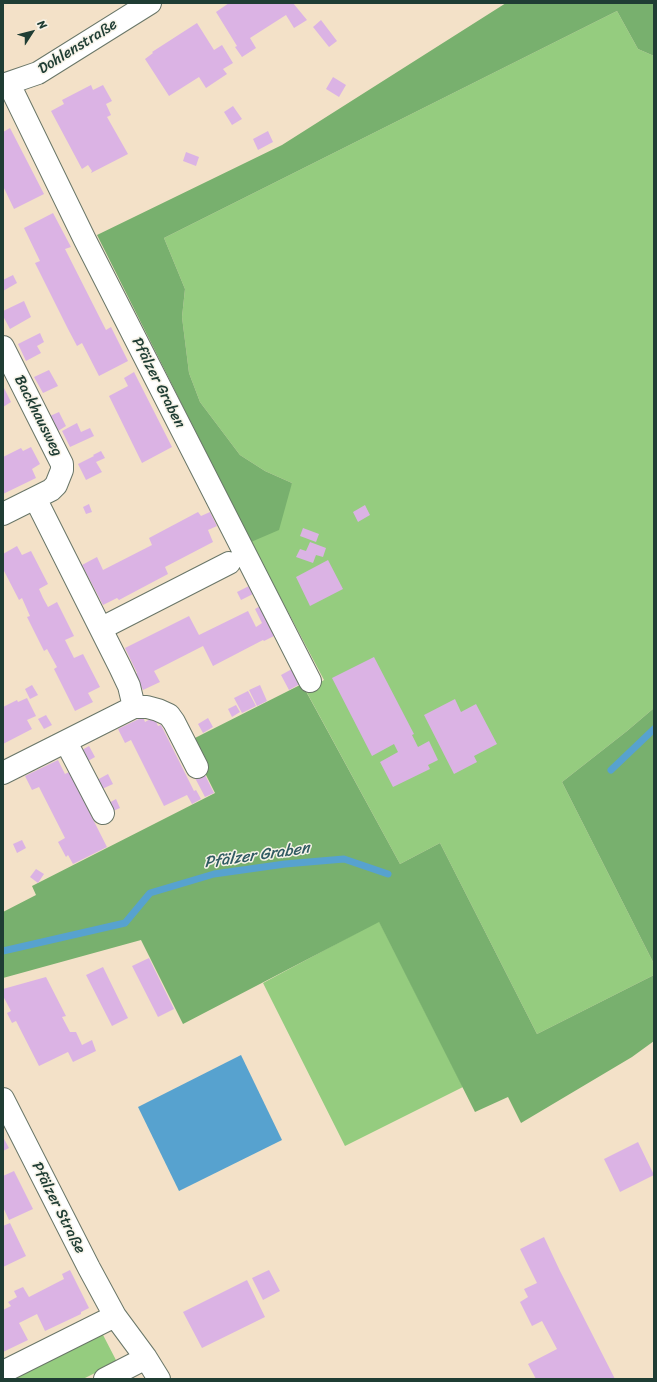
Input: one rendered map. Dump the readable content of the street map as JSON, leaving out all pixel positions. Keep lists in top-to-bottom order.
{
  "streets": {
    "street": [
      "Dohlenstraße",
      "Pfälzer Graben",
      "Backhausweg",
      "Pfälzer Straße"
    ]
  },
  "crossings": [
    ["Dohlenstraße", "Pfälzer Graben"]
  ],
  "water": ["Pfälzer Graben"],
  "north": "top right"
}
